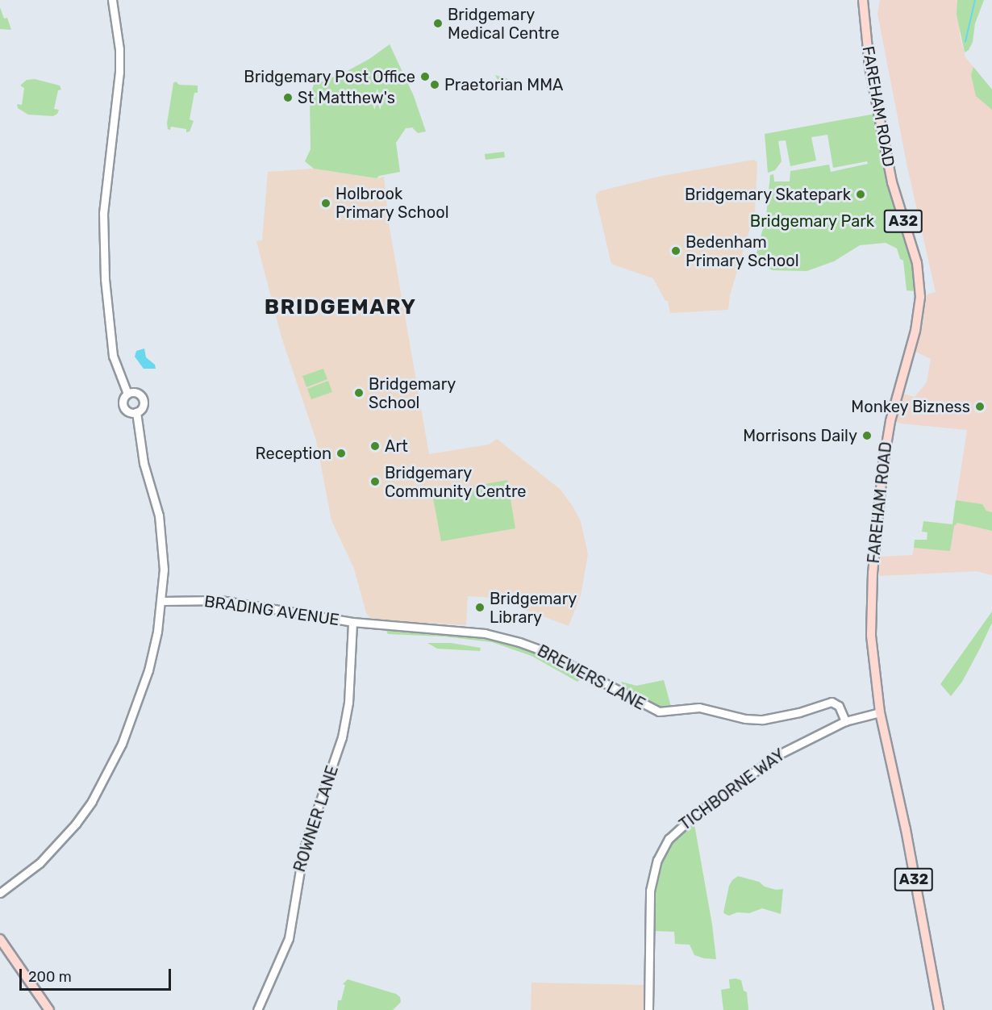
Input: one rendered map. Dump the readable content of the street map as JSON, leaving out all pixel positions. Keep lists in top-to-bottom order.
{
  "streets": {
    "main road": ["FAREHAM ROAD", "A32"],
    "street": [
      "BRADING AVENUE",
      "BREWERS LANE",
      "TICHBORNE WAY",
      "ROWNER LANE"
    ]
  },
  "crossings": [
    ["FAREHAM ROAD", "TICHBORNE WAY"],
    ["BRADING AVENUE", "BREWERS LANE"],
    ["BRADING AVENUE", "ROWNER LANE"],
    ["BREWERS LANE", "TICHBORNE WAY"],
    ["BREWERS LANE", "ROWNER LANE"]
  ],
  "districts": ["BRIDGEMARY"],
  "parks": ["Bridgemary Park"],
  "places": [
    "Bridgemary Medical Centre",
    "Bridgemary Post Office",
    "Praetorian MMA",
    "St Matthew's",
    "Bridgemary Skatepark",
    "Holbrook Primary School",
    "Bedenham Primary School",
    "Bridgemary School",
    "Monkey Bizness",
    "Morrisons Daily",
    "Art",
    "Reception",
    "Bridgemary Community Centre",
    "Bridgemary Library"
  ],
  "scale_bar": "200 m"
}
